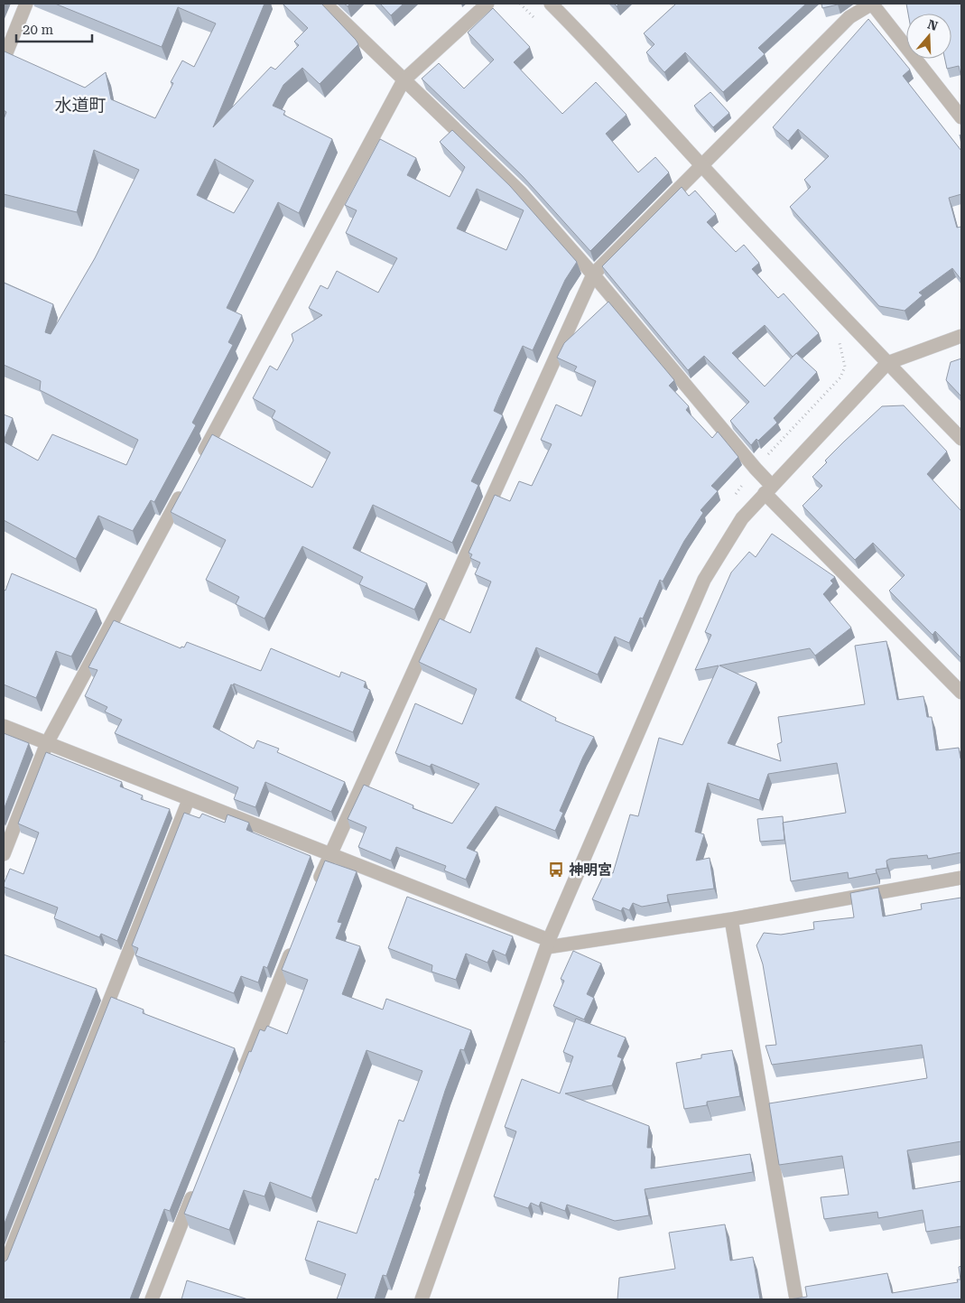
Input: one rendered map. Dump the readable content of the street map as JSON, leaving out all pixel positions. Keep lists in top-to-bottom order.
{
  "districts": ["水道町"],
  "places": {
    "bus stop": ["神明宮"]
  },
  "scale_bar": "20 m",
  "north": "top"
}
